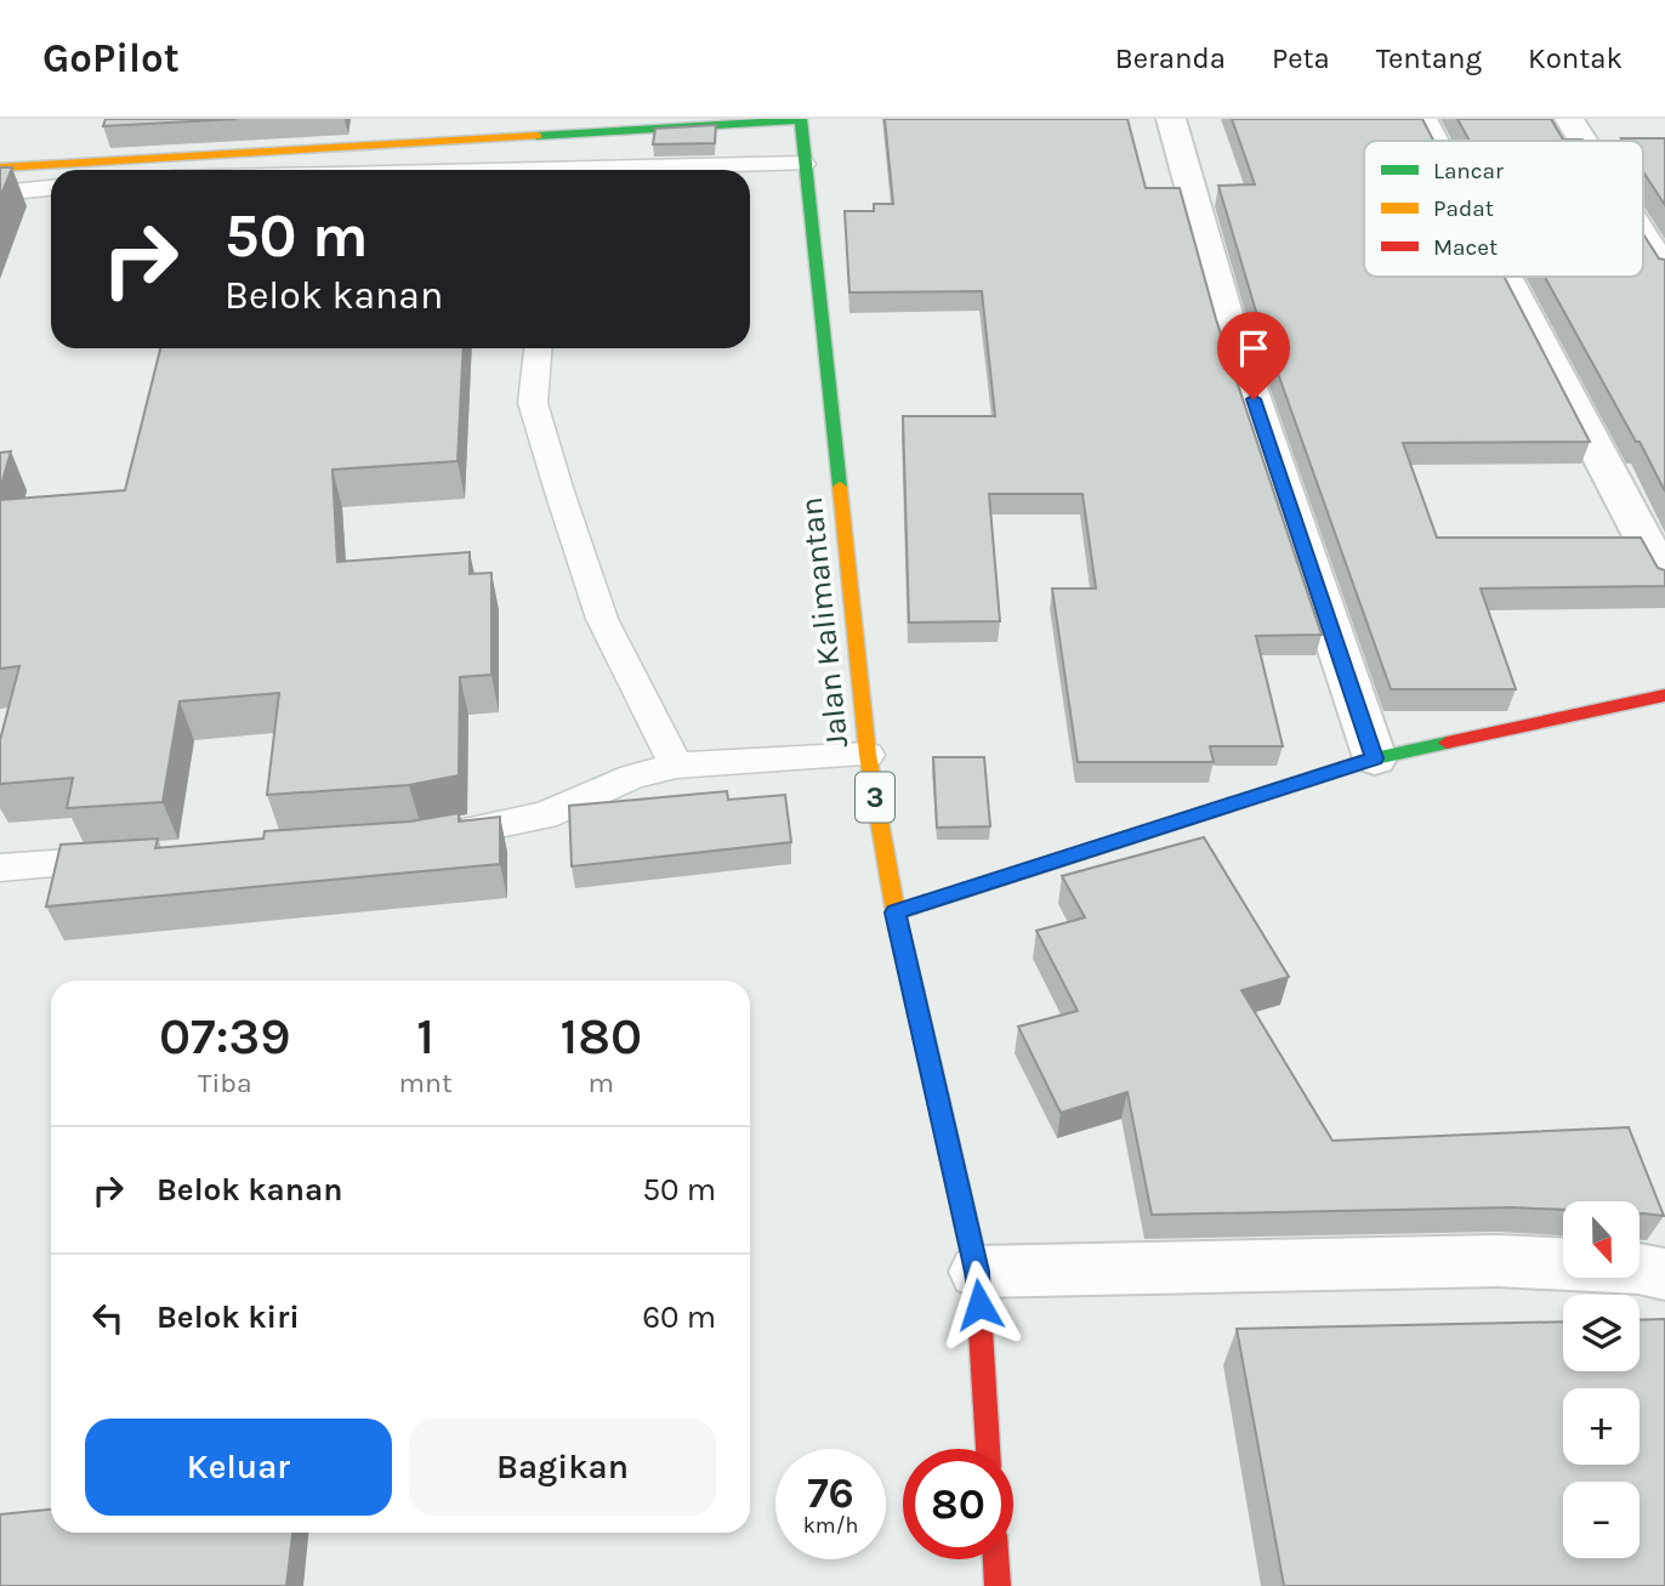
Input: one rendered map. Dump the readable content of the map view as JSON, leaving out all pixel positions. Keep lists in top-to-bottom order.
{
  "streets": {
    "main road": ["Jalan Kalimantan", "3"]
  },
  "legend": ["Lancar", "Padat", "Macet"],
  "north": "bottom",
  "page": {
    "header": "GoPilot",
    "nav": [
      "Beranda",
      "Peta",
      "Tentang",
      "Kontak"
    ],
    "turn": ["50 m", "Belok kanan"],
    "eta": [
      "07:39",
      "Tiba",
      "1",
      "mnt",
      "180",
      "m"
    ],
    "list": [
      {
        "name": "Belok kanan",
        "value": "50 m"
      },
      {
        "name": "Belok kiri",
        "value": "60 m"
      }
    ],
    "map_buttons": ["+", "−"],
    "buttons": ["Keluar", "Bagikan"],
    "speed": "76 km/h",
    "limit": "80"
  }
}
